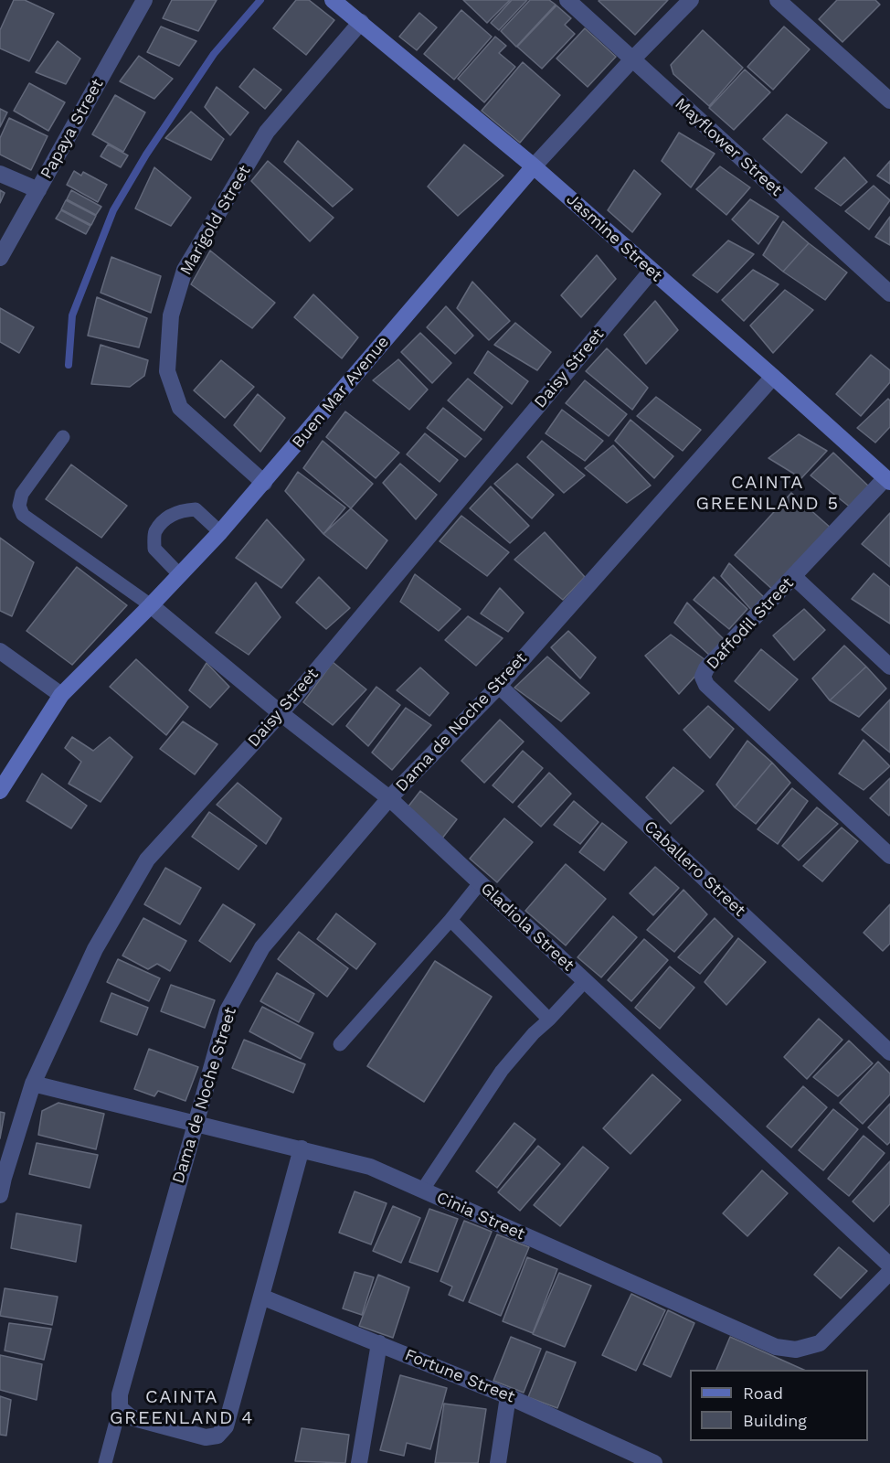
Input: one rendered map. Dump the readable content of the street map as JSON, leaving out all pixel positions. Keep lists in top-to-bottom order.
{
  "streets": {
    "street": [
      "Papaya Street",
      "Mayflower Street",
      "Marigold Street",
      "Jasmine Street",
      "Daisy Street",
      "Buen Mar Avenue",
      "Daffodil Street",
      "Dama de Noche Street",
      "Caballero Street",
      "Gladiola Street",
      "Cinia Street",
      "Fortune Street"
    ]
  },
  "crossings": [
    ["Mayflower Street", "Buen Mar Avenue"],
    ["Marigold Street", "Jasmine Street"],
    ["Marigold Street", "Buen Mar Avenue"],
    ["Jasmine Street", "Daisy Street"],
    ["Jasmine Street", "Buen Mar Avenue"],
    ["Jasmine Street", "Daffodil Street"],
    ["Jasmine Street", "Dama de Noche Street"],
    ["Daisy Street", "Gladiola Street"],
    ["Daisy Street", "Cinia Street"],
    ["Buen Mar Avenue", "Gladiola Street"],
    ["Dama de Noche Street", "Caballero Street"],
    ["Dama de Noche Street", "Gladiola Street"],
    ["Dama de Noche Street", "Cinia Street"]
  ],
  "districts": ["CAINTA GREENLAND 5", "CAINTA GREENLAND 4"],
  "legend": ["Road", "Building"]
}
